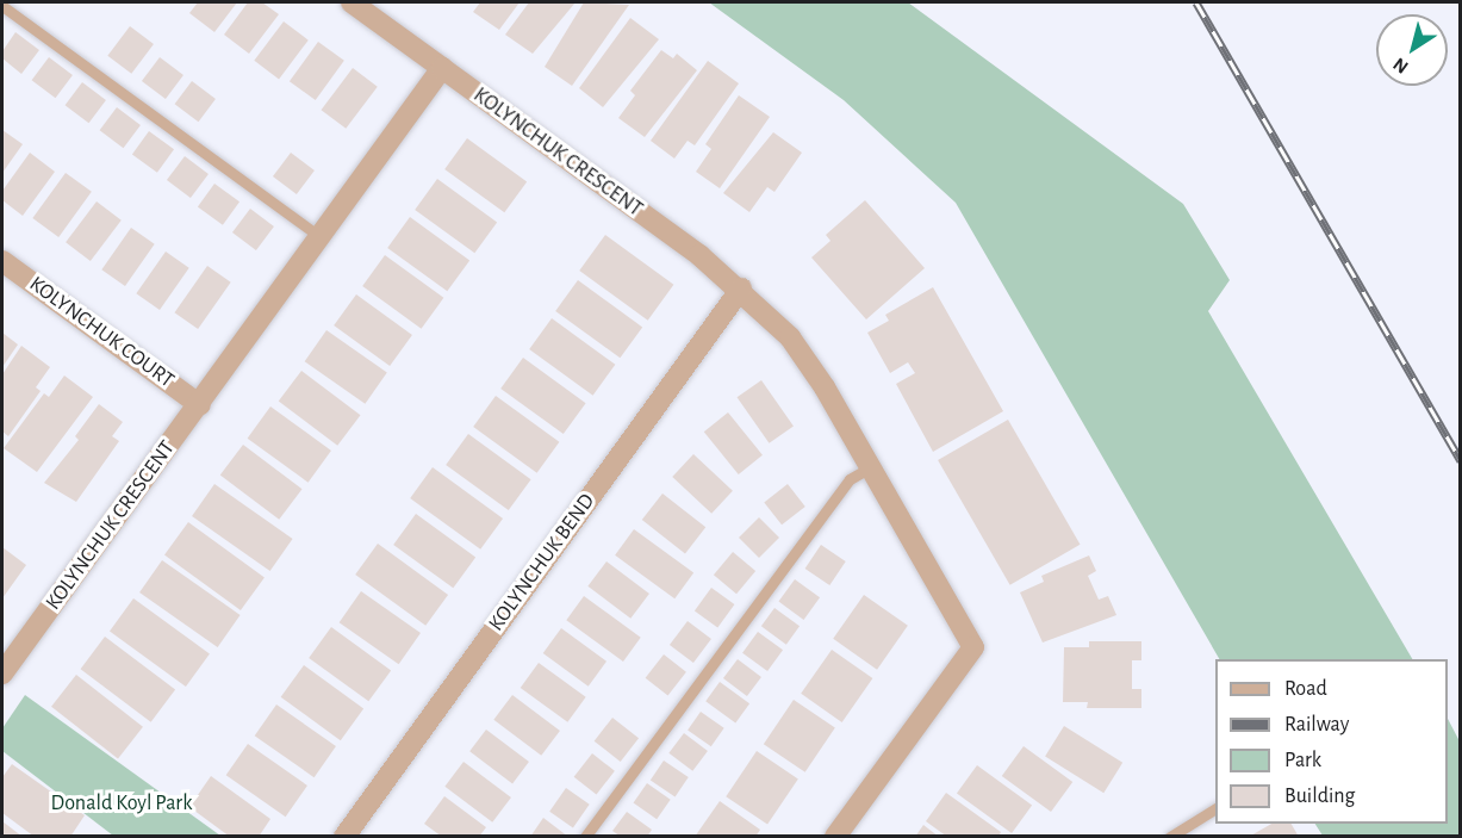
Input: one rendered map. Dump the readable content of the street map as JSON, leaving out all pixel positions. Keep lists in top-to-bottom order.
{
  "streets": {
    "street": ["KOLYNCHUK CRESCENT", "KOLYNCHUK COURT", "KOLYNCHUK BEND"]
  },
  "crossings": [
    ["KOLYNCHUK CRESCENT", "KOLYNCHUK COURT"],
    ["KOLYNCHUK CRESCENT", "KOLYNCHUK BEND"]
  ],
  "parks": ["Donald Koyl Park"],
  "legend": [
    "Road",
    "Railway",
    "Park",
    "Building"
  ],
  "north": "bottom left"
}
